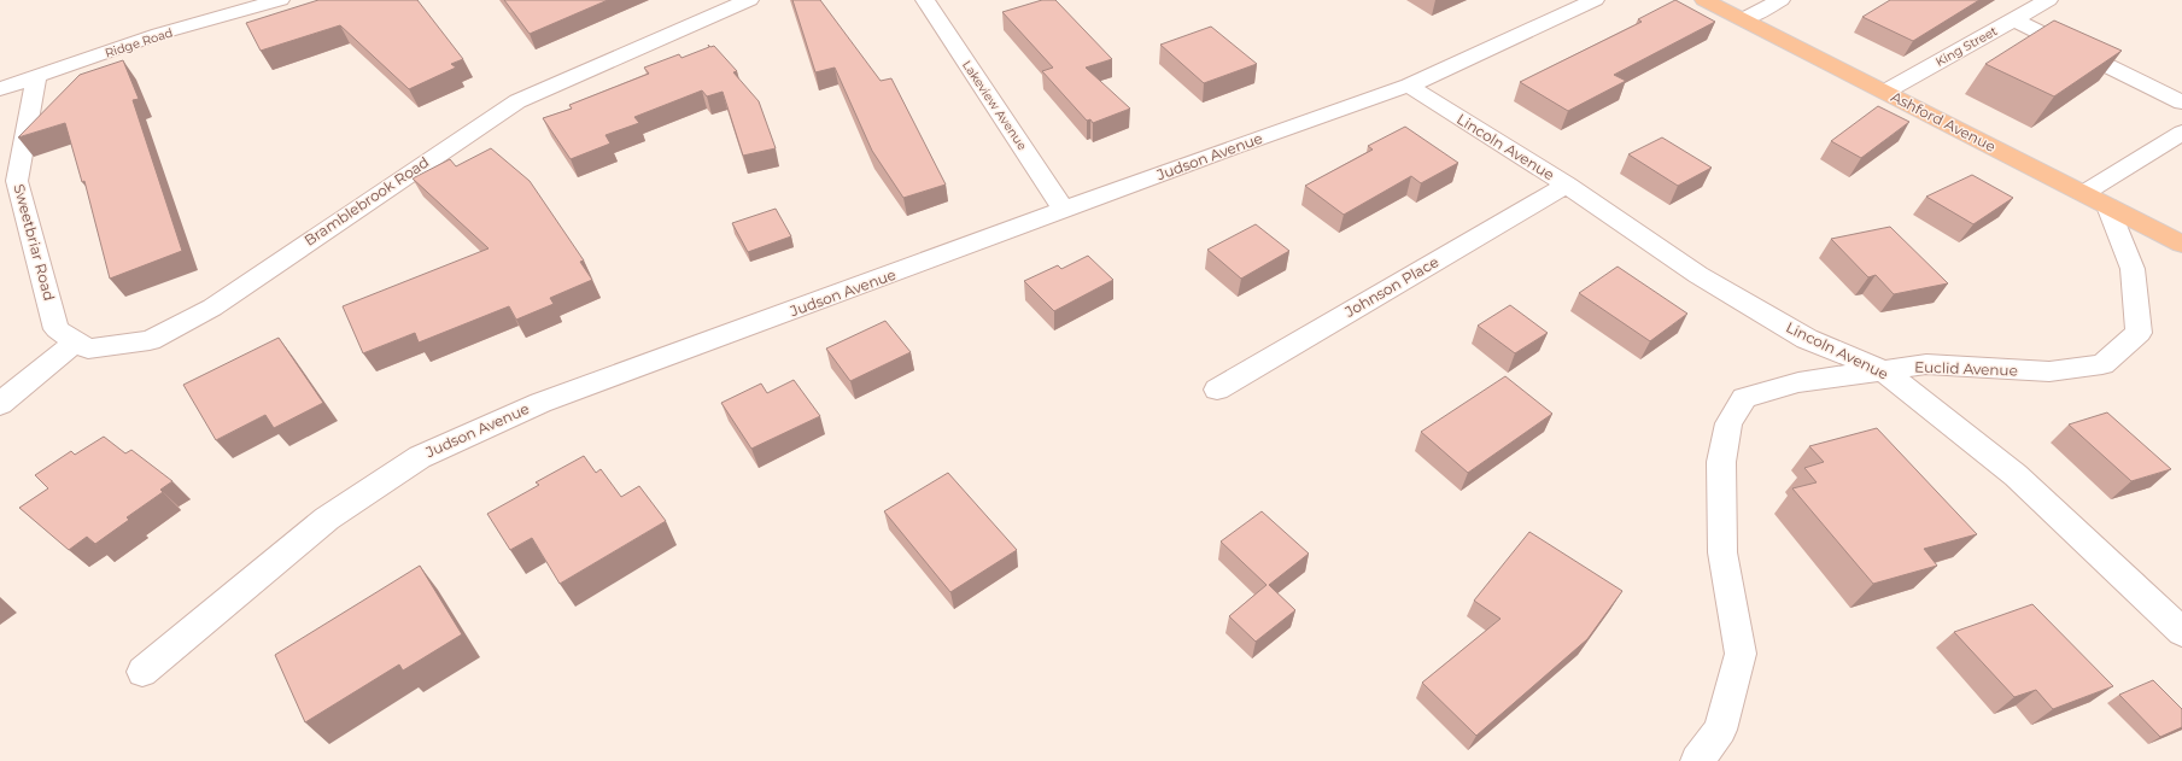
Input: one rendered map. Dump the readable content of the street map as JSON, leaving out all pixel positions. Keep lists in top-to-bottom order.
{
  "streets": {
    "main road": ["Ashford Avenue"],
    "street": [
      "Ridge Road",
      "King Street",
      "Lakeview Avenue",
      "Lincoln Avenue",
      "Judson Avenue",
      "Bramblebrook Road",
      "Sweetbriar Road",
      "Johnson Place",
      "Euclid Avenue"
    ]
  },
  "crossings": [
    ["Ridge Road", "Sweetbriar Road"],
    ["King Street", "Ashford Avenue"],
    ["Lakeview Avenue", "Judson Avenue"],
    ["Ashford Avenue", "Euclid Avenue"],
    ["Lincoln Avenue", "Judson Avenue"],
    ["Lincoln Avenue", "Johnson Place"],
    ["Lincoln Avenue", "Euclid Avenue"],
    ["Bramblebrook Road", "Sweetbriar Road"]
  ]
}
